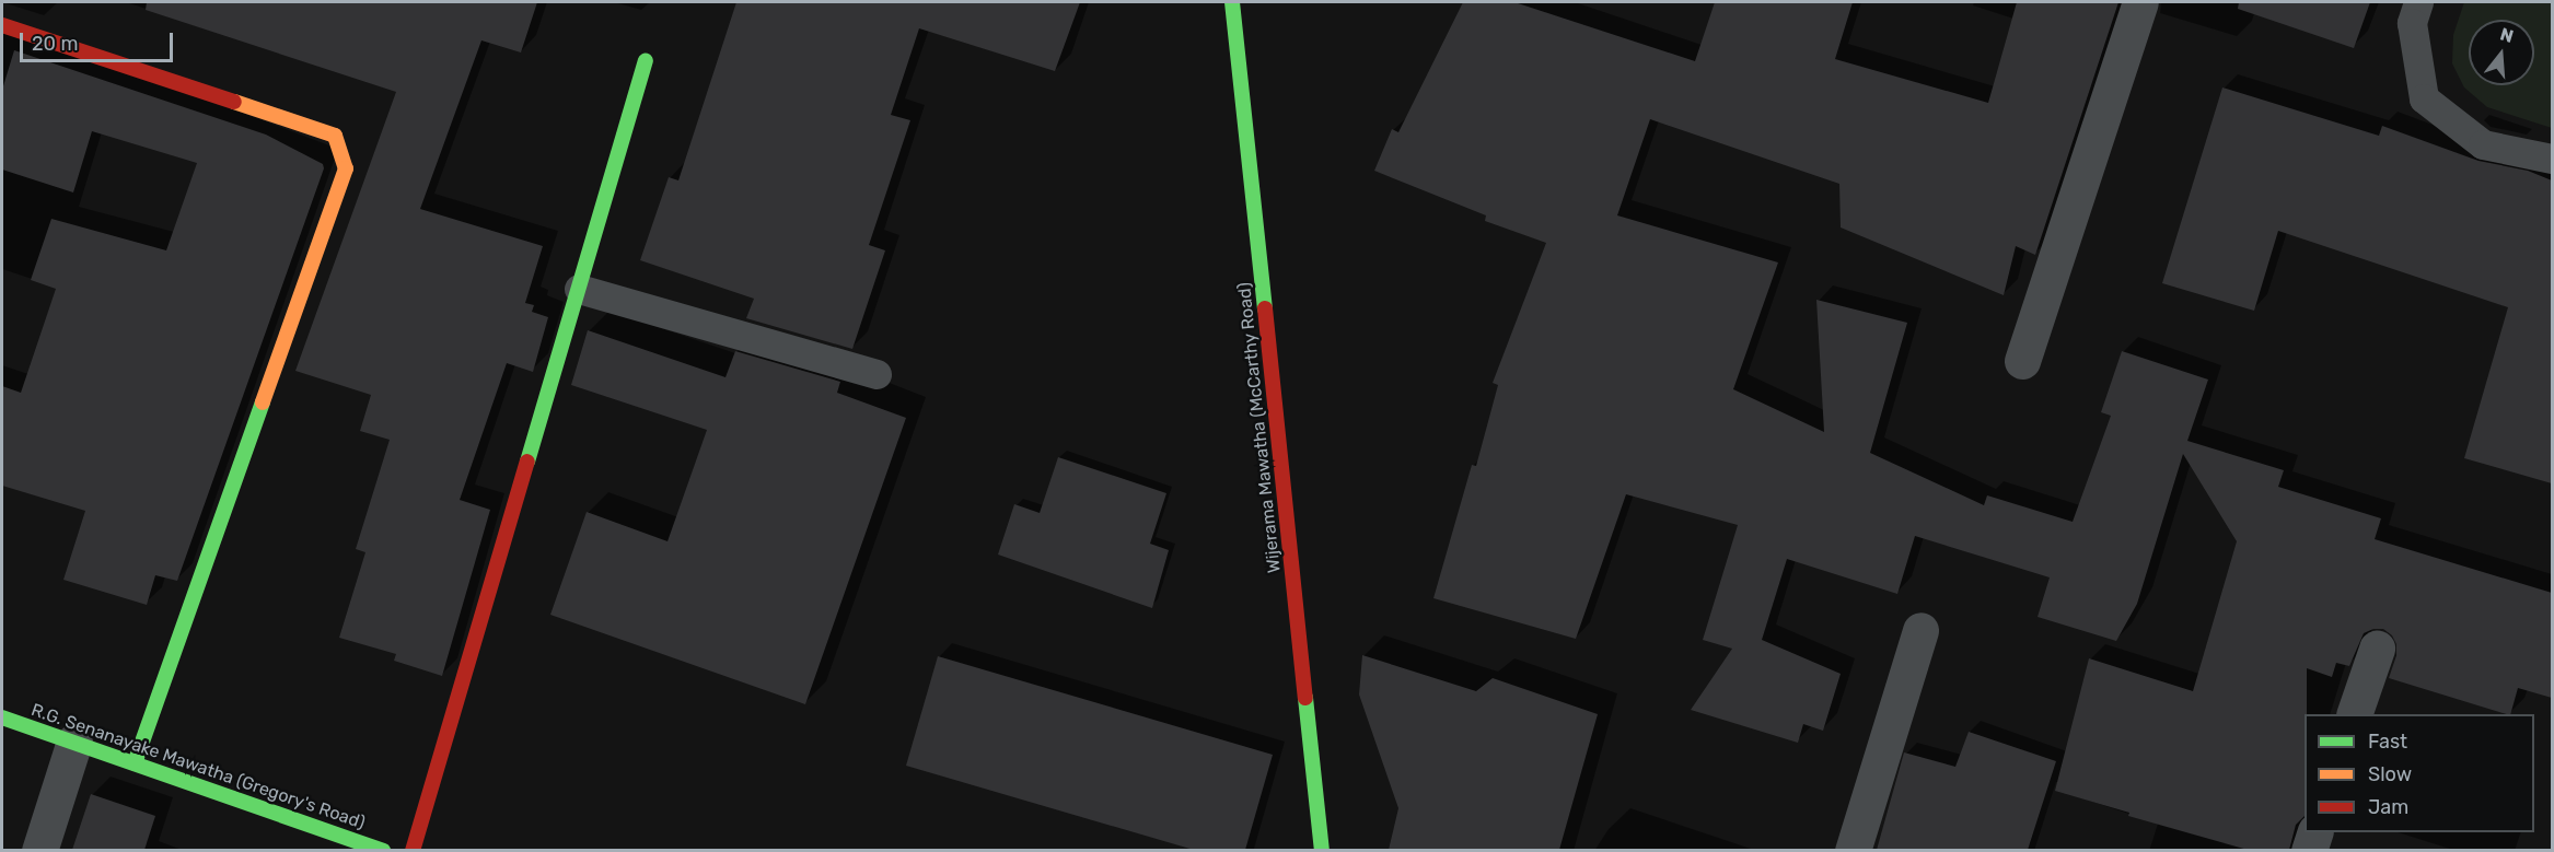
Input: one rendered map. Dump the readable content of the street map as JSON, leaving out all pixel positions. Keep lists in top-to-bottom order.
{
  "streets": {
    "street": ["Wijerama Mawatha (McCarthy Road)", "R.G. Senanayake Mawatha (Gregory's Road)"]
  },
  "legend": ["Fast", "Slow", "Jam"],
  "scale_bar": "20 m",
  "north": "top"
}
